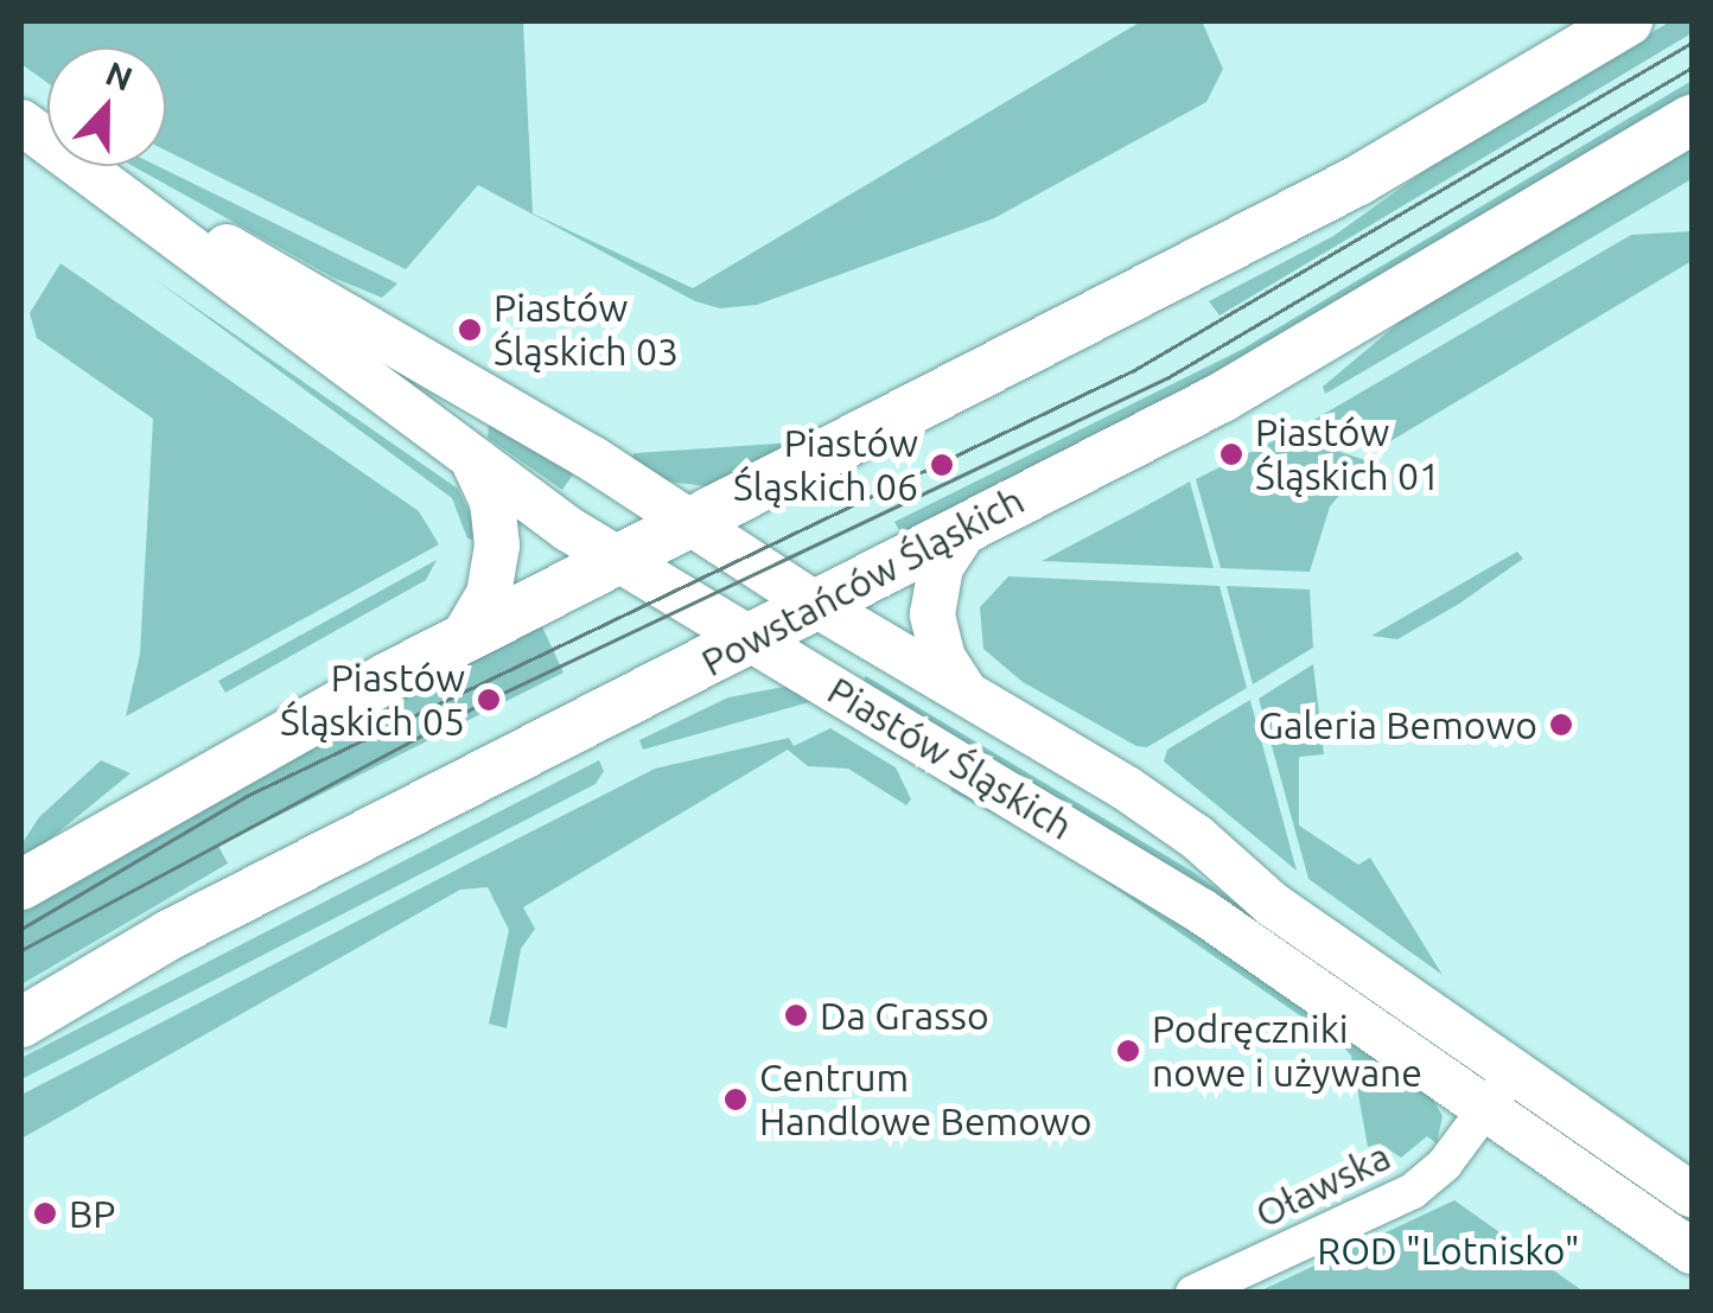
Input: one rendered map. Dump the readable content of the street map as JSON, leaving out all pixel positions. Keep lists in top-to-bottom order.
{
  "streets": {
    "main road": ["Powstańców Śląskich"],
    "street": ["Piastów Śląskich", "Oławska"]
  },
  "crossings": [
    ["Powstańców Śląskich", "Piastów Śląskich"],
    ["Piastów Śląskich", "Oławska"]
  ],
  "parks": ["ROD \"Lotnisko\""],
  "places": [
    "Piastów Śląskich 03",
    "Piastów Śląskich 01",
    "Piastów Śląskich 06",
    "Piastów Śląskich 05",
    "Galeria Bemowo",
    "Da Grasso",
    "Podręczniki nowe i używane",
    "Centrum Handlowe Bemowo",
    "BP"
  ],
  "north": "top"
}
